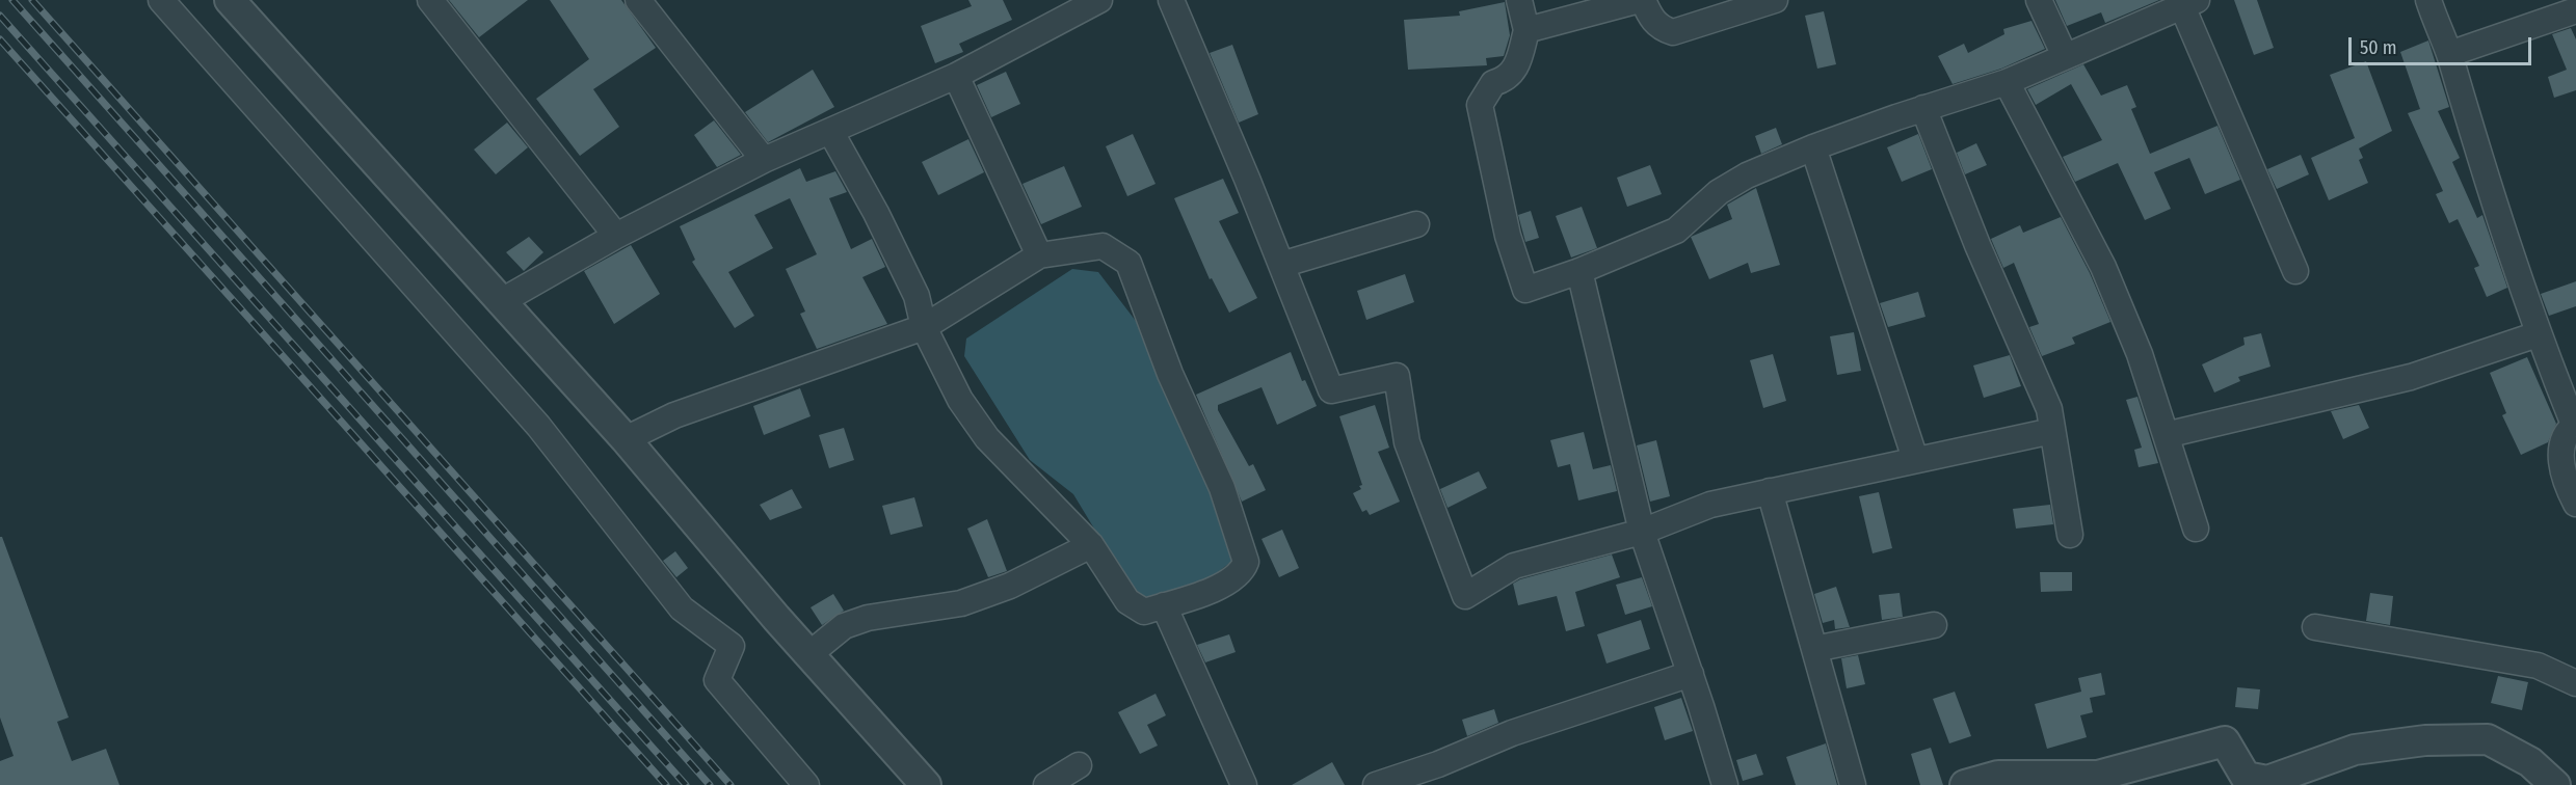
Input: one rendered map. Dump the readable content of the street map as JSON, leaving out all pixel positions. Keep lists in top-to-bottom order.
{
  "scale_bar": "50 m"
}
